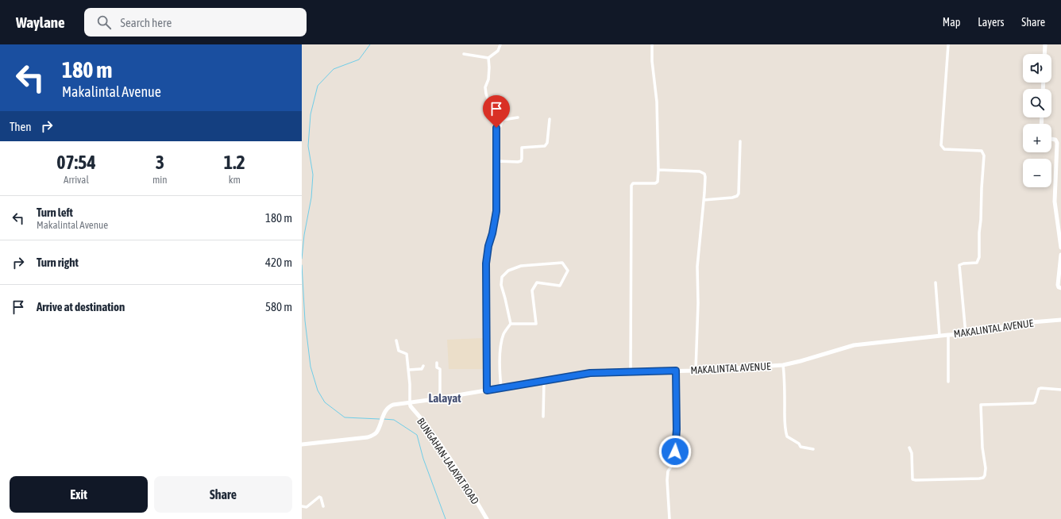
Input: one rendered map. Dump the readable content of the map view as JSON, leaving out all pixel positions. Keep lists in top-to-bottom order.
{
  "streets": {
    "main road": ["MAKALINTAL AVENUE", "BUNGAHAN-LALAYAT ROAD"]
  },
  "crossings": [
    ["MAKALINTAL AVENUE", "BUNGAHAN-LALAYAT ROAD"]
  ],
  "districts": ["Lalayat"],
  "page": {
    "header": "Waylane",
    "search": "Search here",
    "nav": ["Map", "Layers", "Share"],
    "turn": ["180 m", "Makalintal Avenue"],
    "map_buttons": ["+", "−"],
    "then": "Then",
    "eta": [
      "07:54",
      "Arrival",
      "3",
      "min",
      "1.2",
      "km"
    ],
    "list": [
      {
        "name": "Turn left",
        "note": "Makalintal Avenue",
        "value": "180 m"
      },
      {
        "name": "Turn right",
        "value": "420 m"
      },
      {
        "name": "Arrive at destination",
        "value": "580 m"
      }
    ],
    "buttons": ["Exit", "Share"]
  }
}
